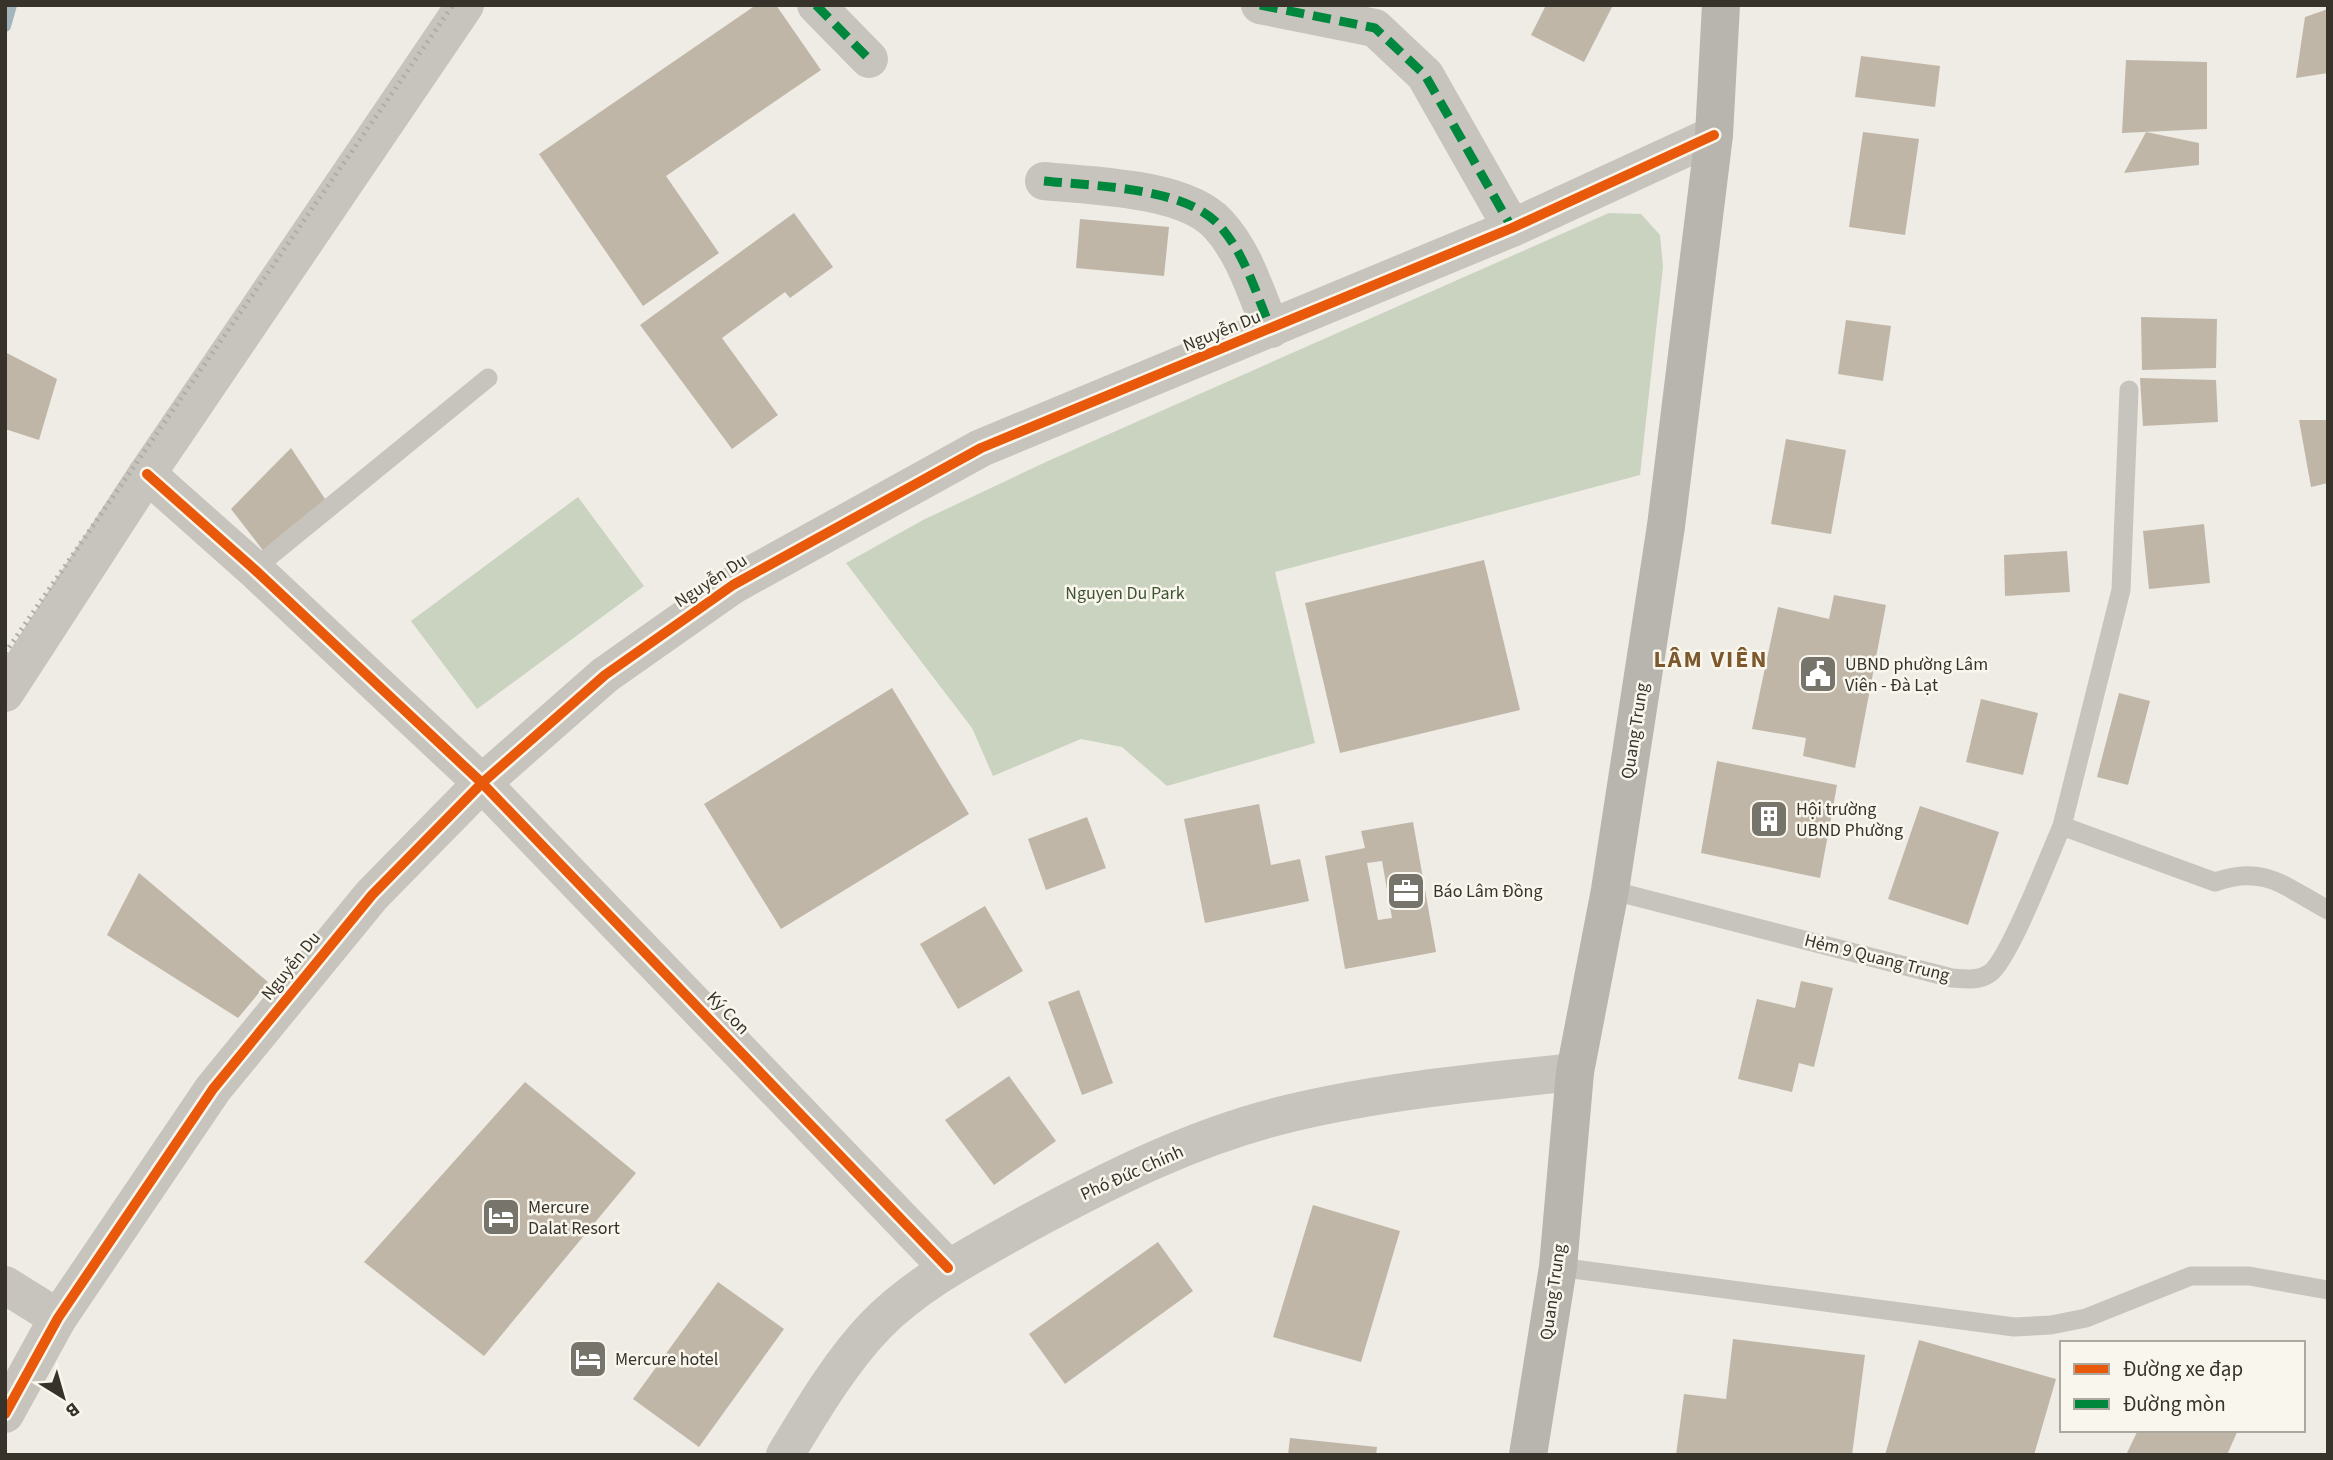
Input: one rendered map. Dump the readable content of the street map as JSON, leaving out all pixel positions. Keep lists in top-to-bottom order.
{
  "streets": {
    "main road": ["Quang Trung"],
    "street": ["Nguyễn Du", "Ký Con", "Phó Đức Chính"],
    "lane": ["Hẻm 9 Quang Trung"]
  },
  "crossings": [
    ["Nguyễn Du", "Quang Trung"],
    ["Nguyễn Du", "Ký Con"],
    ["Quang Trung", "Hẻm 9 Quang Trung"],
    ["Quang Trung", "Phó Đức Chính"],
    ["Ký Con", "Phó Đức Chính"]
  ],
  "districts": ["LÂM VIÊN"],
  "parks": ["Nguyen Du Park"],
  "places": {
    "public building": ["UBND phường Lâm Viên - Đà Lạt"],
    "building": ["Hội trường UBND Phường"],
    "office": ["Báo Lâm Đồng"],
    "hotel": ["Mercure Dalat Resort", "Mercure hotel"]
  },
  "legend": ["Đường xe đạp", "Đường mòn"],
  "north": "bottom right"
}
